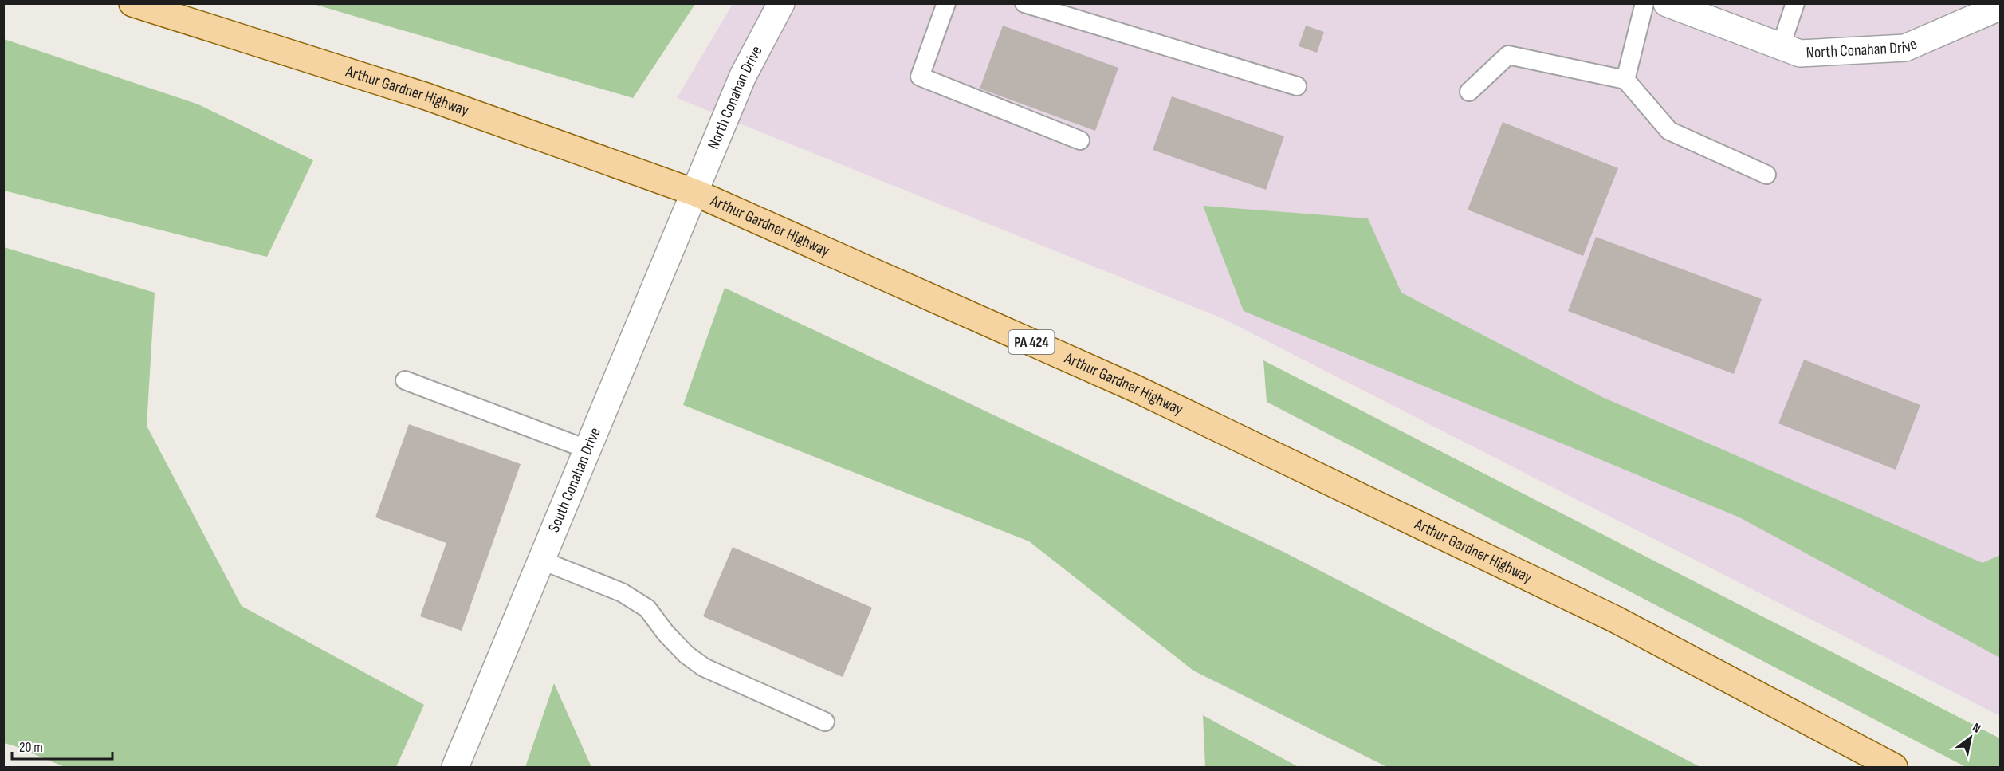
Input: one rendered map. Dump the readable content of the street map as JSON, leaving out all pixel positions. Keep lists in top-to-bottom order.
{
  "streets": {
    "main road": ["Arthur Gardner Highway", "PA 424"],
    "street": ["North Conahan Drive", "South Conahan Drive"]
  },
  "crossings": [
    ["North Conahan Drive", "Arthur Gardner Highway"],
    ["North Conahan Drive", "South Conahan Drive"],
    ["Arthur Gardner Highway", "South Conahan Drive"]
  ],
  "scale_bar": "20 m",
  "north": "top right"
}
